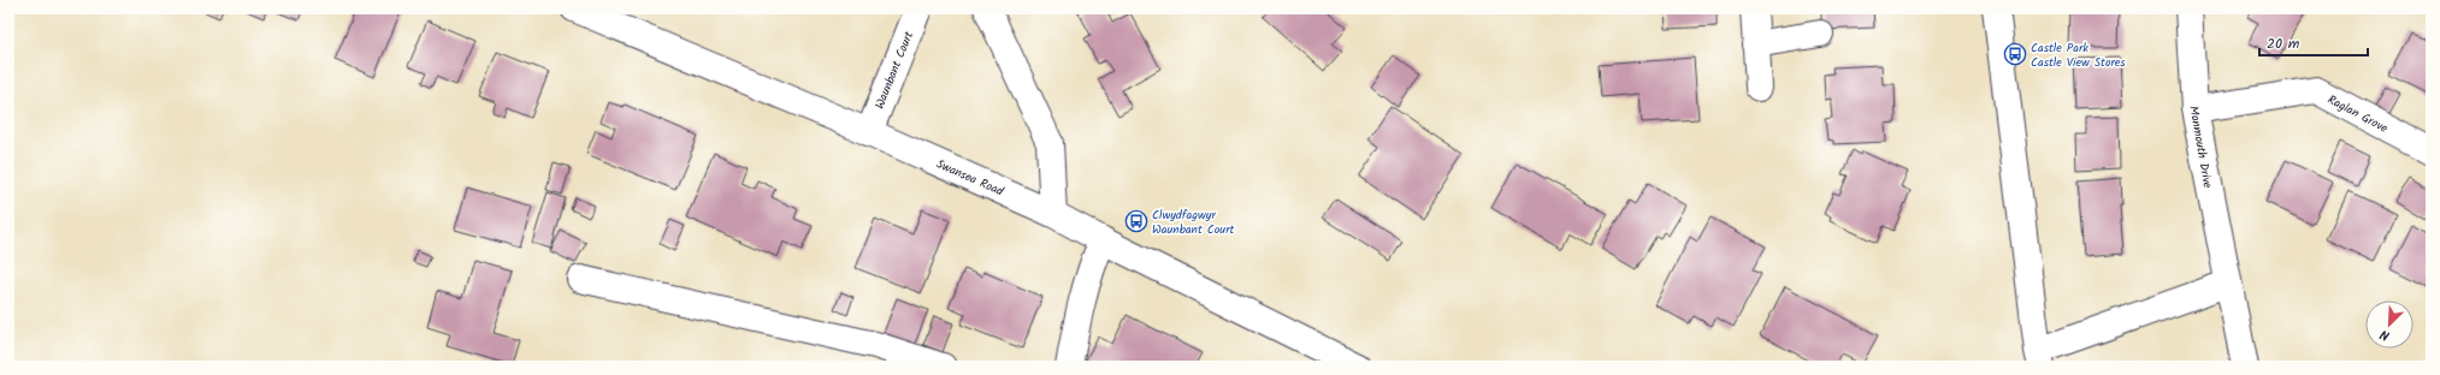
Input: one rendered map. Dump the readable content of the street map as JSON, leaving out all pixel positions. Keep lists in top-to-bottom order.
{
  "streets": {
    "street": [
      "Waunbant Court",
      "Raglan Grove",
      "Monmouth Drive",
      "Swansea Road"
    ]
  },
  "crossings": [
    ["Waunbant Court", "Swansea Road"],
    ["Raglan Grove", "Monmouth Drive"]
  ],
  "places": {
    "bus stop": ["Castle Park Castle View Stores", "Clwydfagwyr Waunbant Court"]
  },
  "scale_bar": "20 m",
  "north": "bottom left"
}
